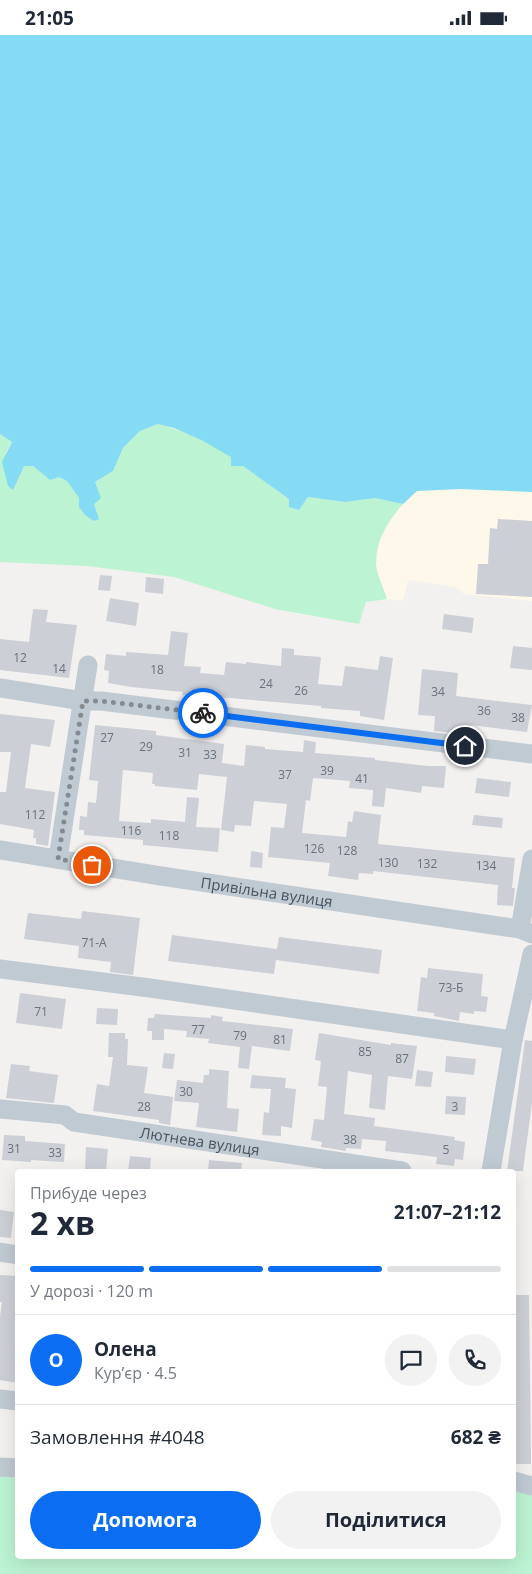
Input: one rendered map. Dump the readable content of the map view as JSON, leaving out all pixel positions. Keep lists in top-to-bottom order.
{
  "streets": {
    "street": ["Привільна вулиця", "Лютнева вулиця"]
  },
  "house_numbers": [
    "12",
    "14",
    "18",
    "24",
    "26",
    "34",
    "36",
    "38",
    "27",
    "29",
    "31",
    "33",
    "39",
    "37",
    "41",
    "112",
    "116",
    "118",
    "126",
    "128",
    "130",
    "132",
    "134",
    "71-А",
    "73-Б",
    "71",
    "77",
    "79",
    "81",
    "85",
    "87",
    "30",
    "28",
    "3",
    "38",
    "31",
    "5",
    "33"
  ],
  "page": {
    "status": "21:05",
    "heading": ["2 хв", "Прибуде через", "21:07–21:12"],
    "panel": [
      "Олена",
      "Кур’єр · 4.5",
      "Замовлення #4048",
      "682 ₴"
    ],
    "bar": "У дорозі · 120 m",
    "round": "О",
    "buttons": ["Допомога", "Поділитися"]
  }
}
